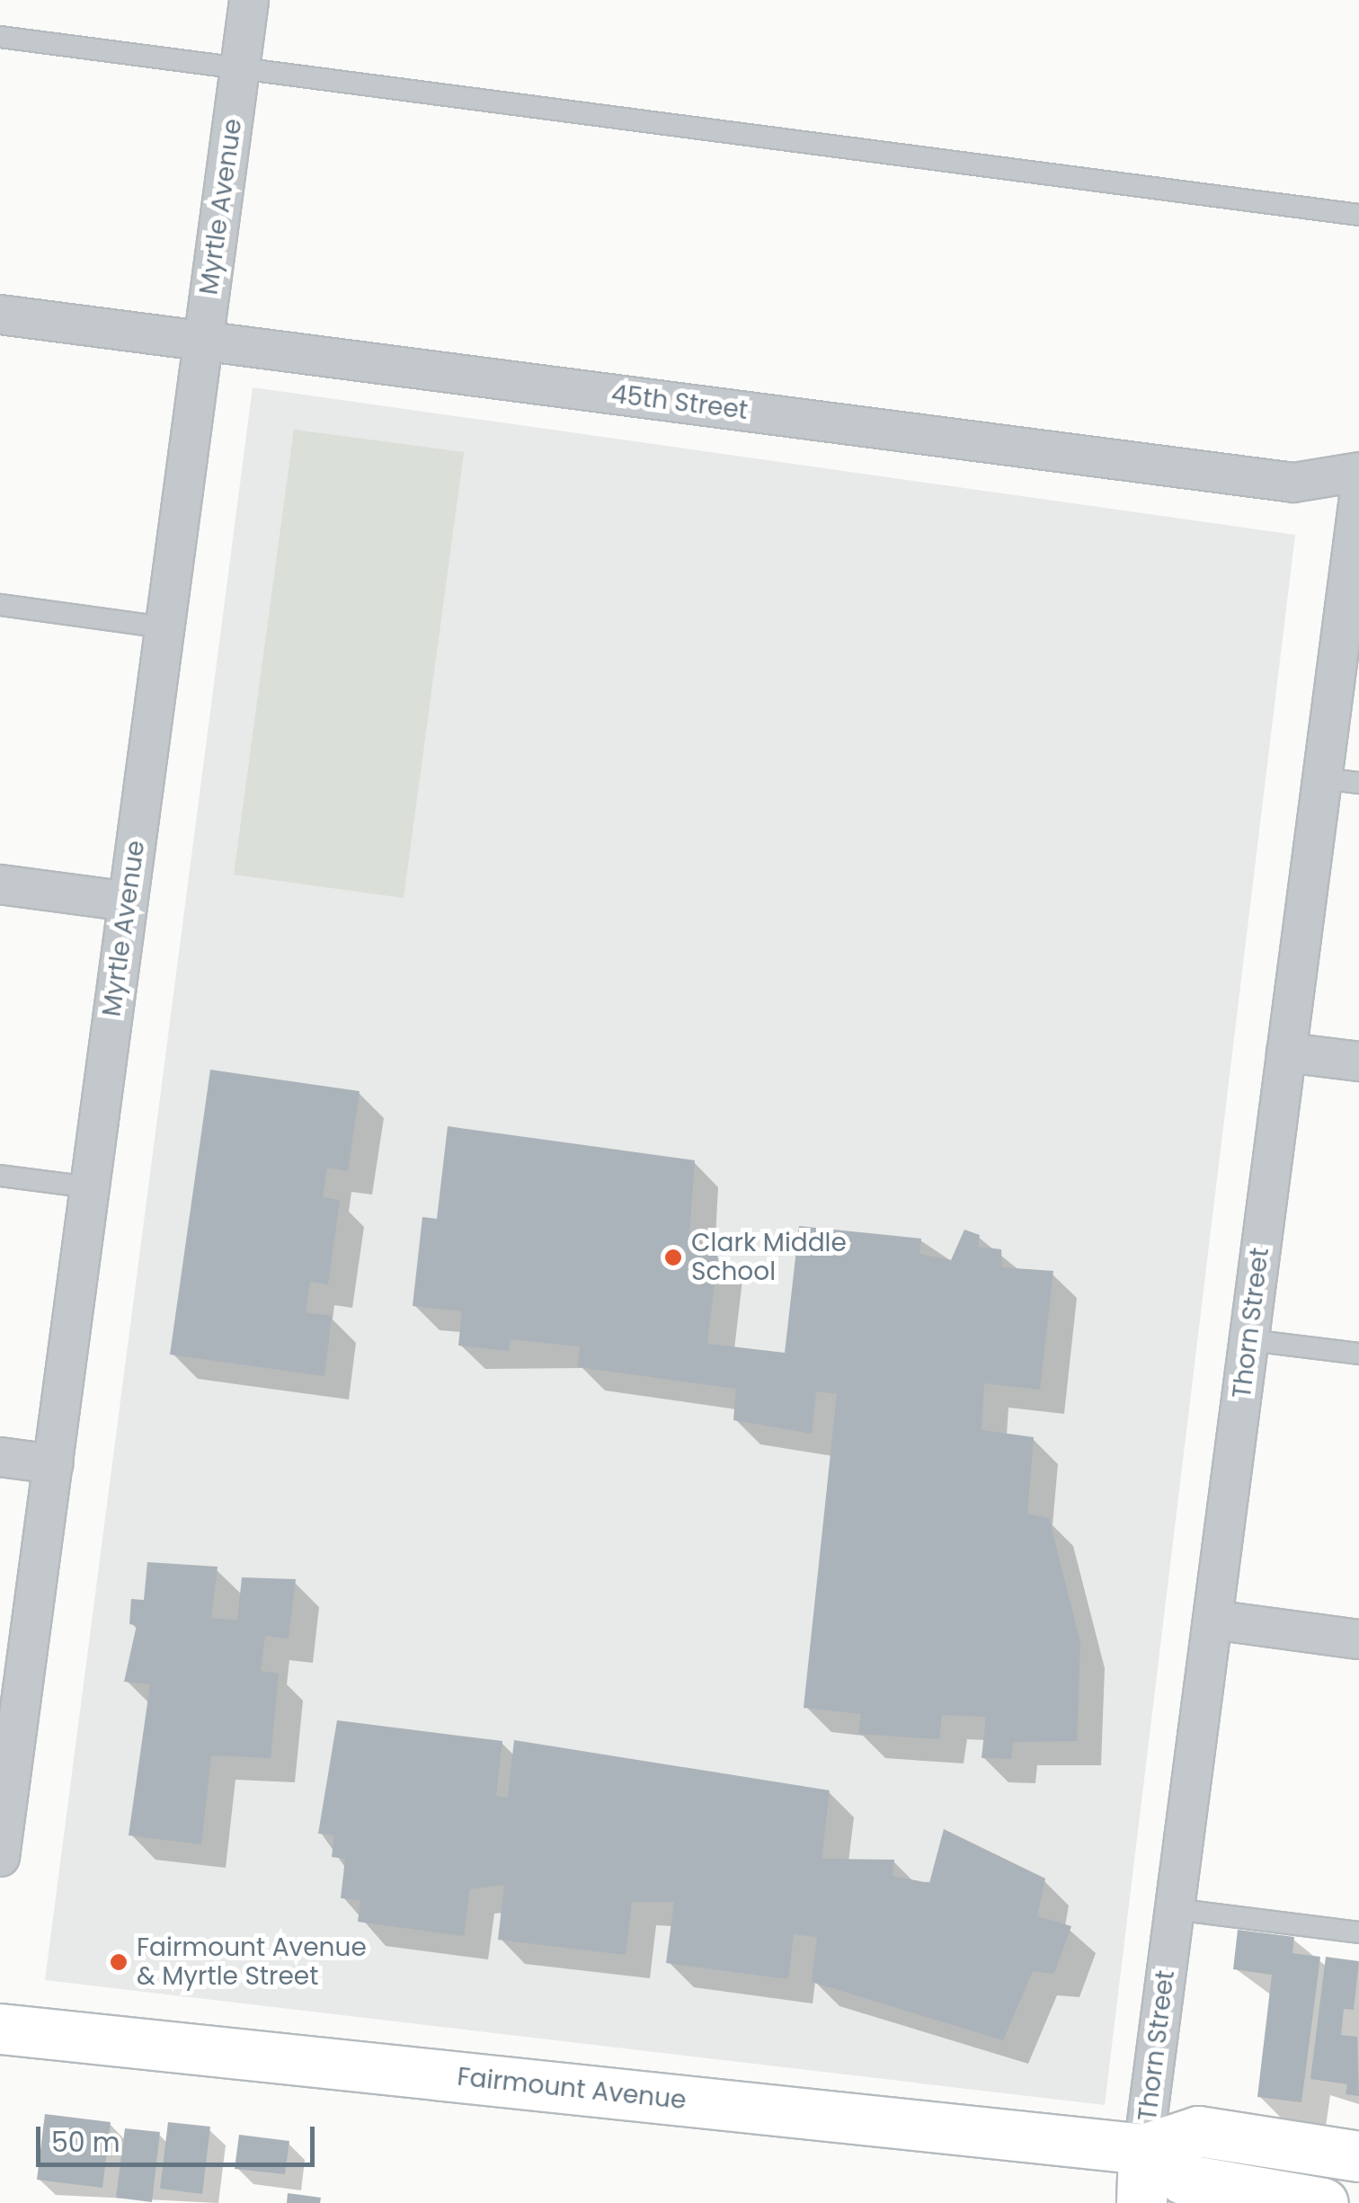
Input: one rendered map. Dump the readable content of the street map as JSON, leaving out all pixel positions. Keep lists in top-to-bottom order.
{
  "streets": {
    "main road": ["Fairmount Avenue"],
    "street": ["Myrtle Avenue", "45th Street", "Thorn Street"]
  },
  "crossings": [
    ["Myrtle Avenue", "45th Street"],
    ["Thorn Street", "Fairmount Avenue"]
  ],
  "places": ["Clark Middle School", "Fairmount Avenue & Myrtle Street"],
  "scale_bar": "50 m"
}
